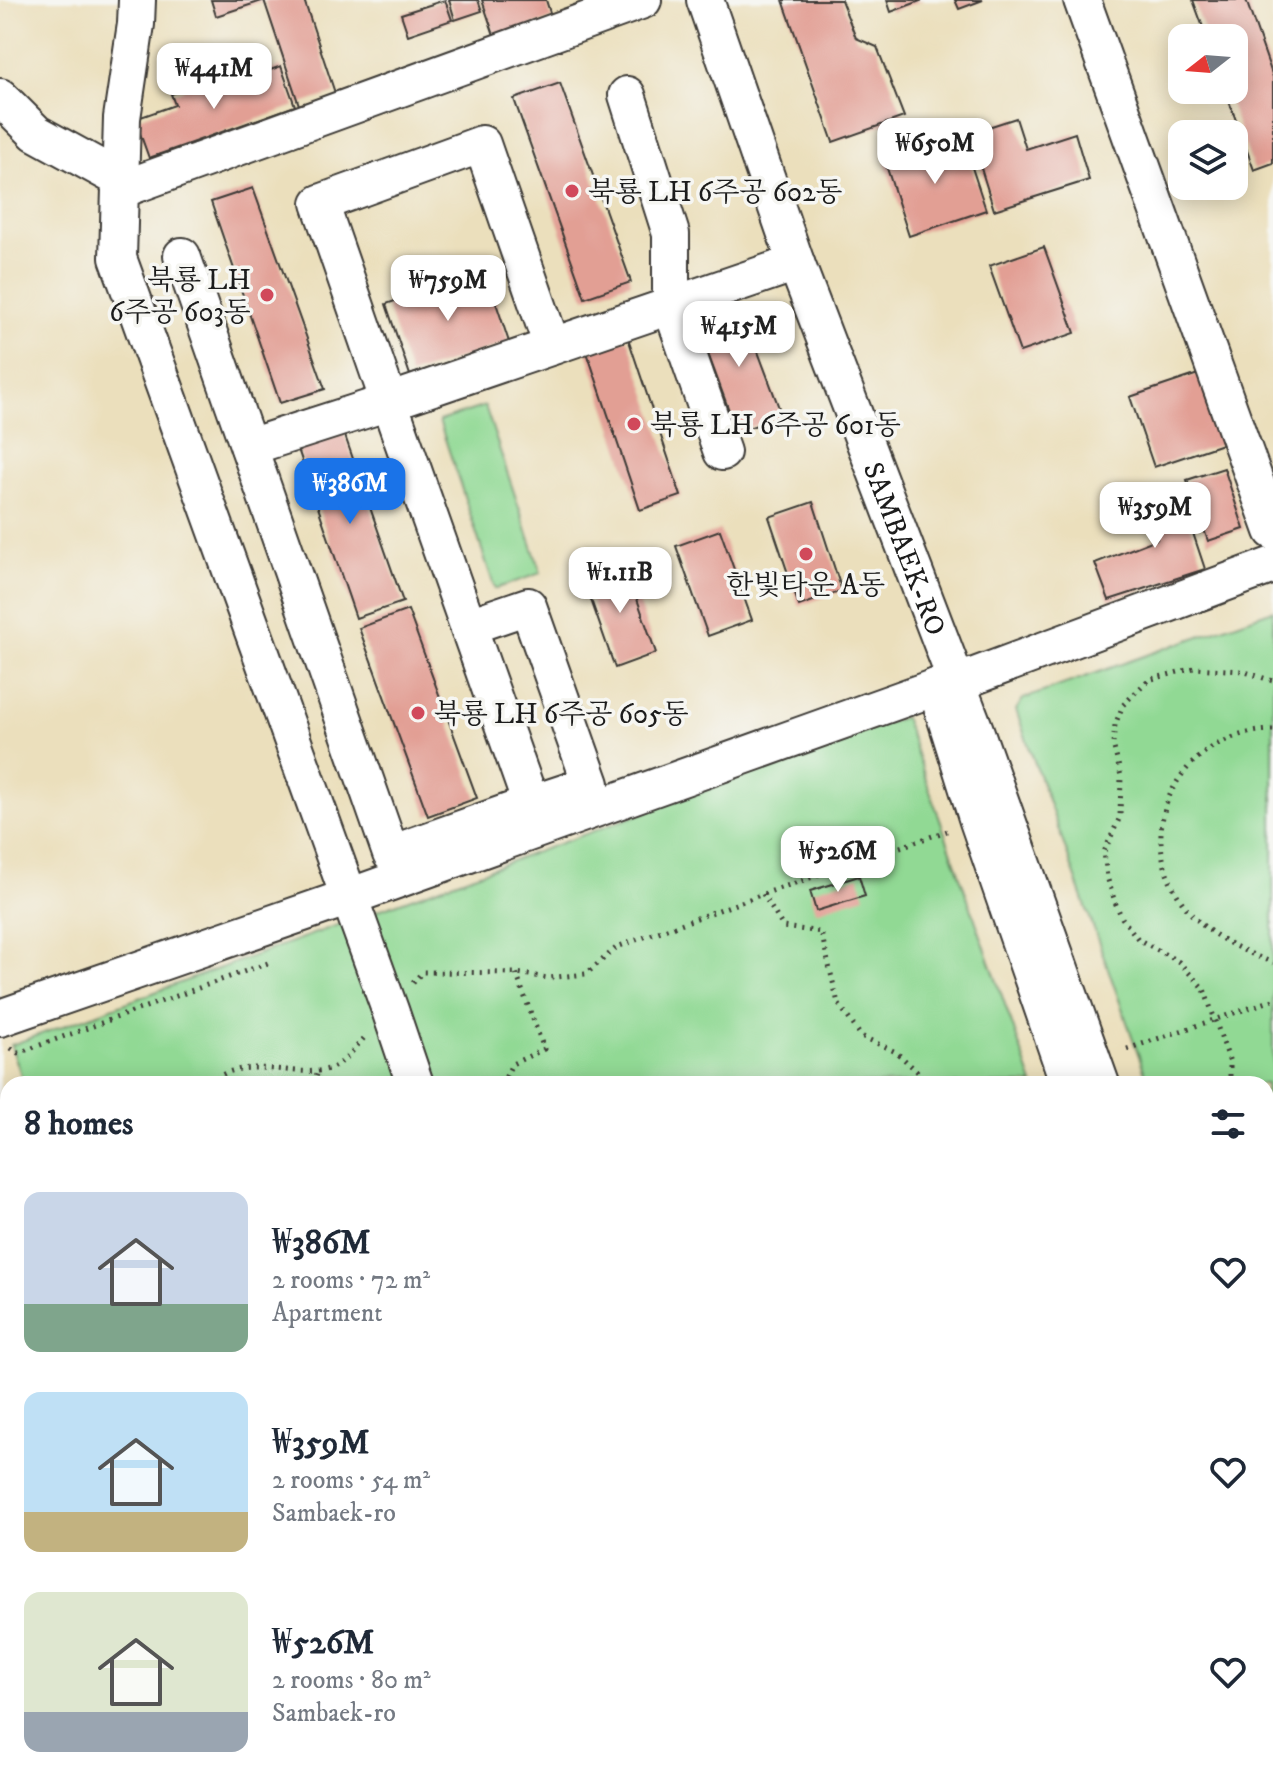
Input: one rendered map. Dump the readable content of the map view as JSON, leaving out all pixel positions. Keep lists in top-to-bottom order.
{
  "streets": {
    "street": ["SAMBAEK-RO"]
  },
  "places": [
    "북룡 LH 6주공 602동",
    "북룡 LH 6주공 603동",
    "북룡 LH 6주공 601동",
    "한빛타운 A동",
    "북룡 LH 6주공 605동"
  ],
  "north": "left",
  "page": {
    "price": [
      "₩441M",
      "₩650M",
      "₩759M",
      "₩415M",
      "₩386M",
      "₩359M",
      "₩1.11B",
      "₩526M"
    ],
    "heading": "8 homes",
    "list": [
      {
        "name": "₩386M",
        "note": "2 rooms · 72 m² · Apartment"
      },
      {
        "name": "₩359M",
        "note": "2 rooms · 54 m² · Sambaek-ro"
      },
      {
        "name": "₩526M",
        "note": "2 rooms · 80 m² · Sambaek-ro"
      }
    ]
  }
}
